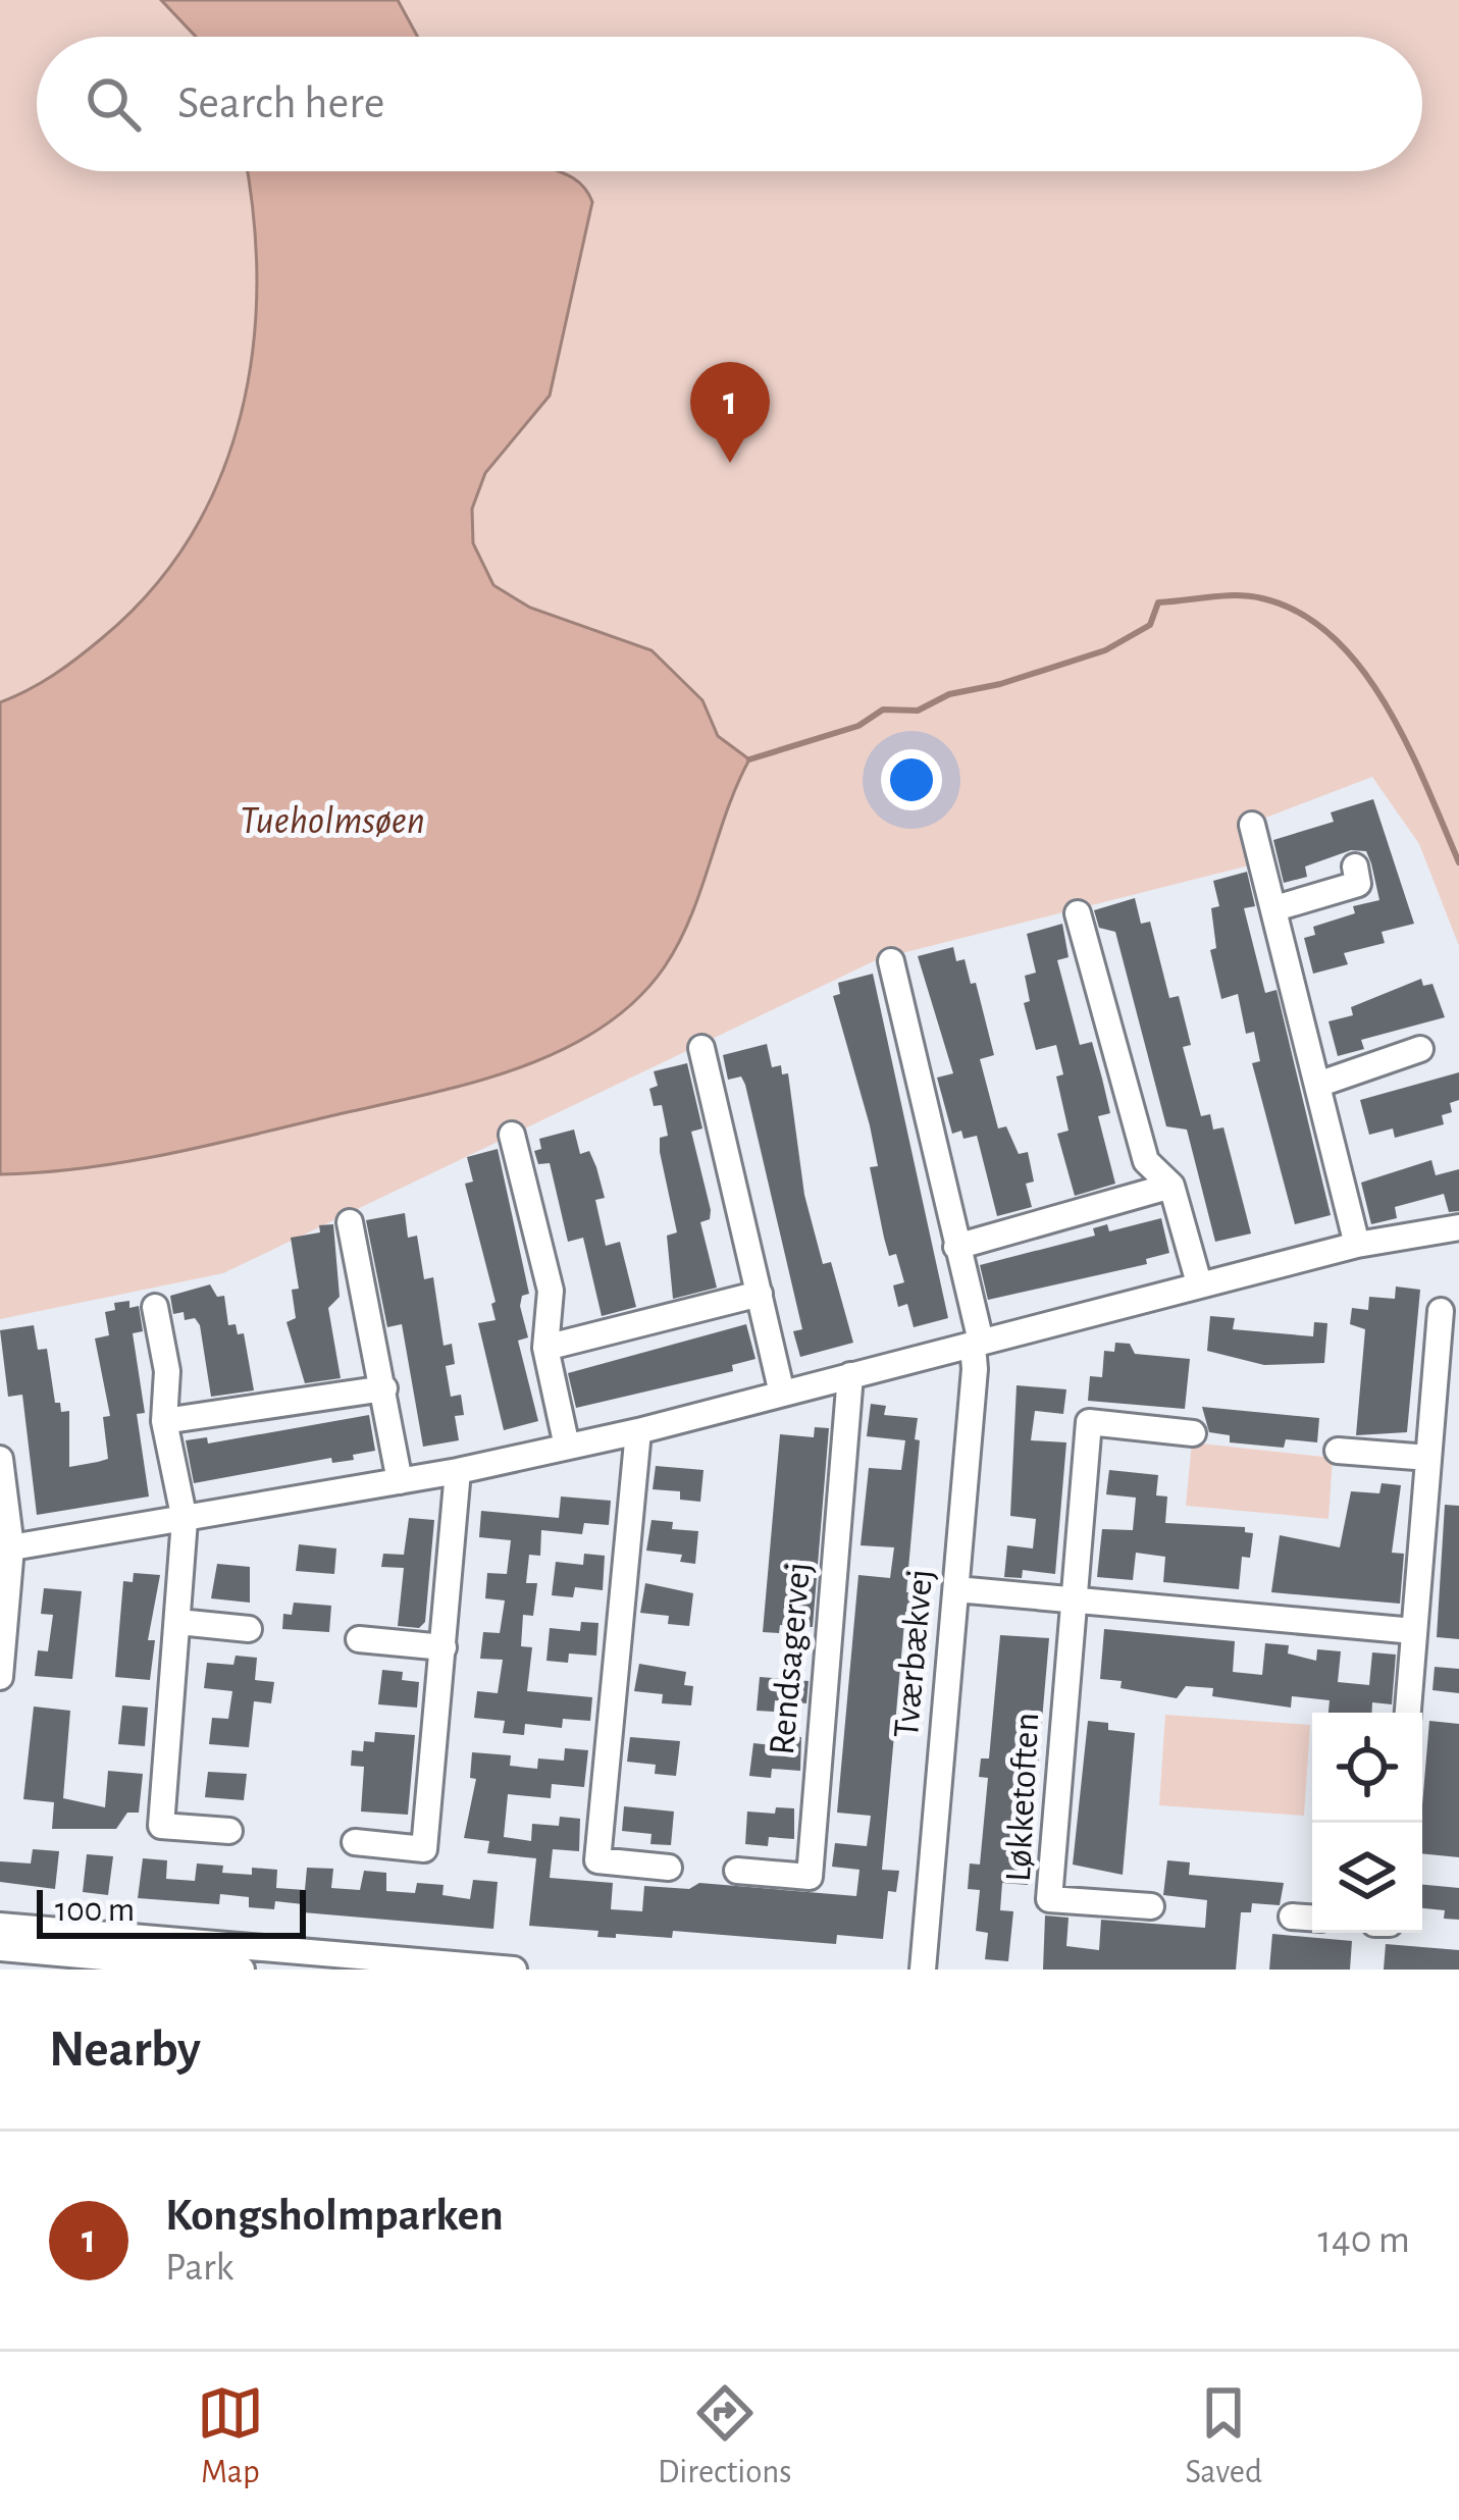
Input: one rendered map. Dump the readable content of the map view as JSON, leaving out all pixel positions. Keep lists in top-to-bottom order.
{
  "streets": {
    "street": ["Tværbækvej", "Rendsagervej", "Løkketoften"]
  },
  "water": ["Tueholmsøen"],
  "scale_bar": "100 m",
  "page": {
    "search": "Search here",
    "pins": "1",
    "scale": "100 m",
    "heading": "Nearby",
    "list": [
      {
        "mark": "1",
        "name": "Kongsholmparken",
        "note": "Park",
        "value": "140 m"
      }
    ],
    "nav": ["Map", "Directions", "Saved"]
  }
}
